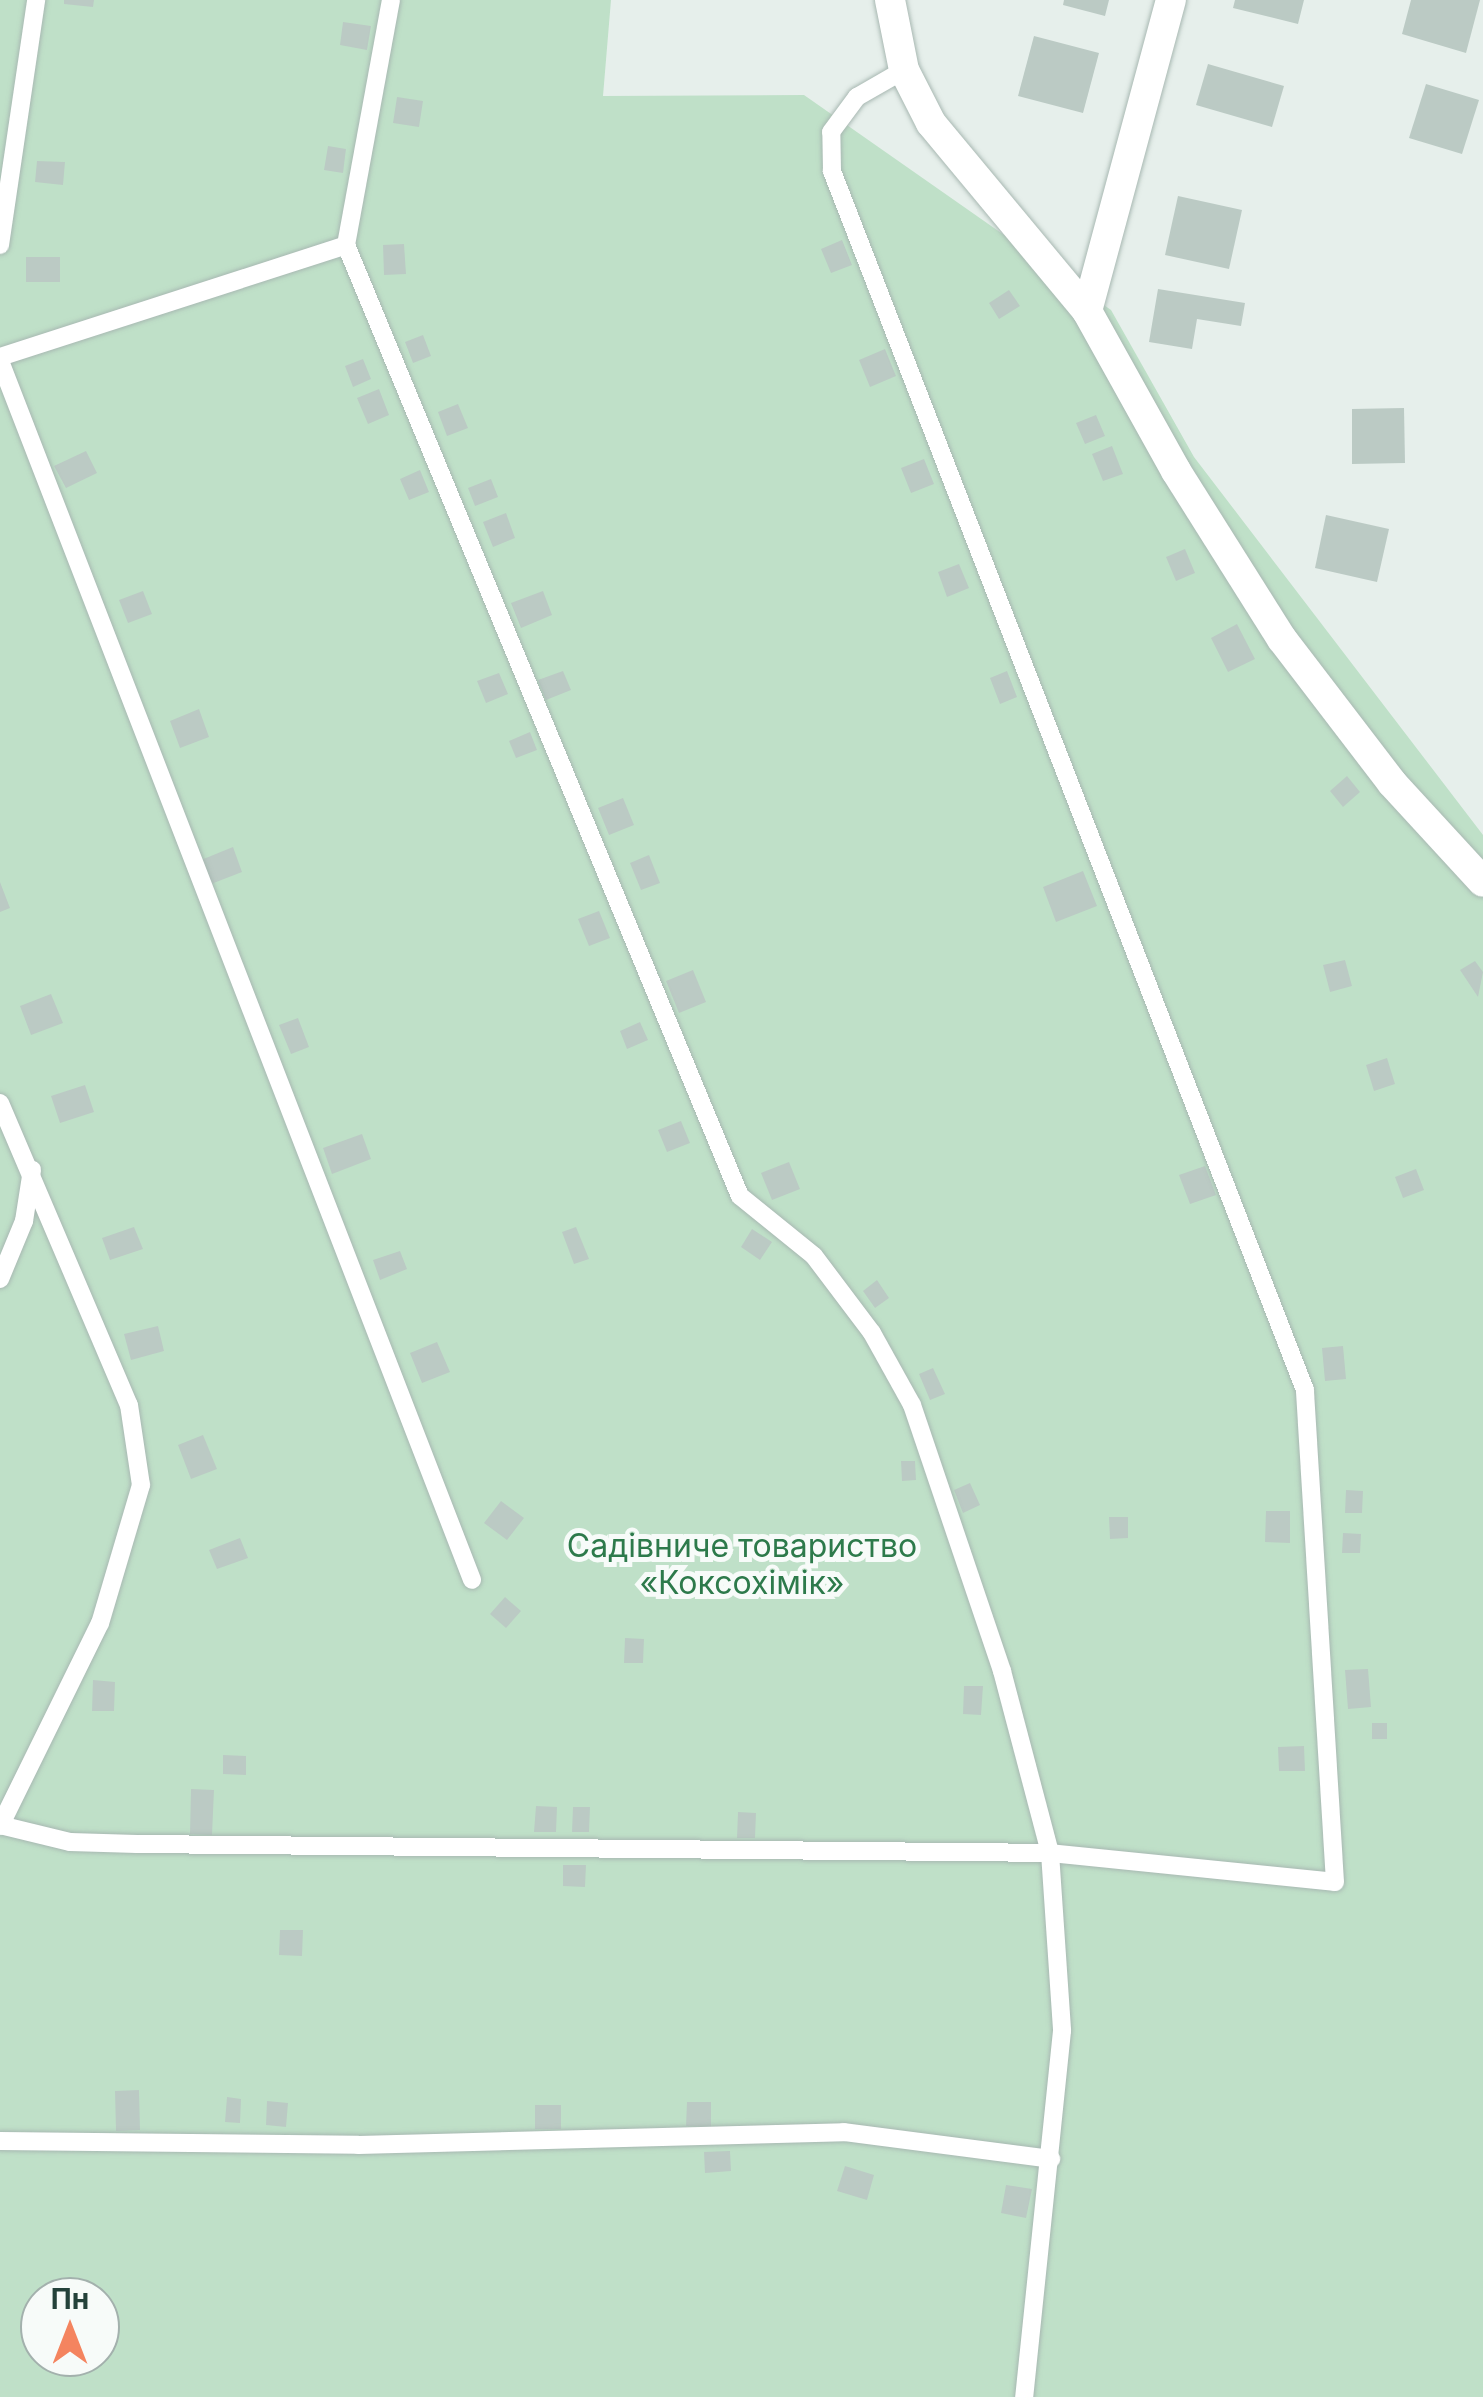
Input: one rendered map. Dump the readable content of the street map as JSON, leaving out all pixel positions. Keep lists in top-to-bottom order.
{
  "parks": ["Садівниче товариство «Коксохімік»"],
  "north": "top"
}
